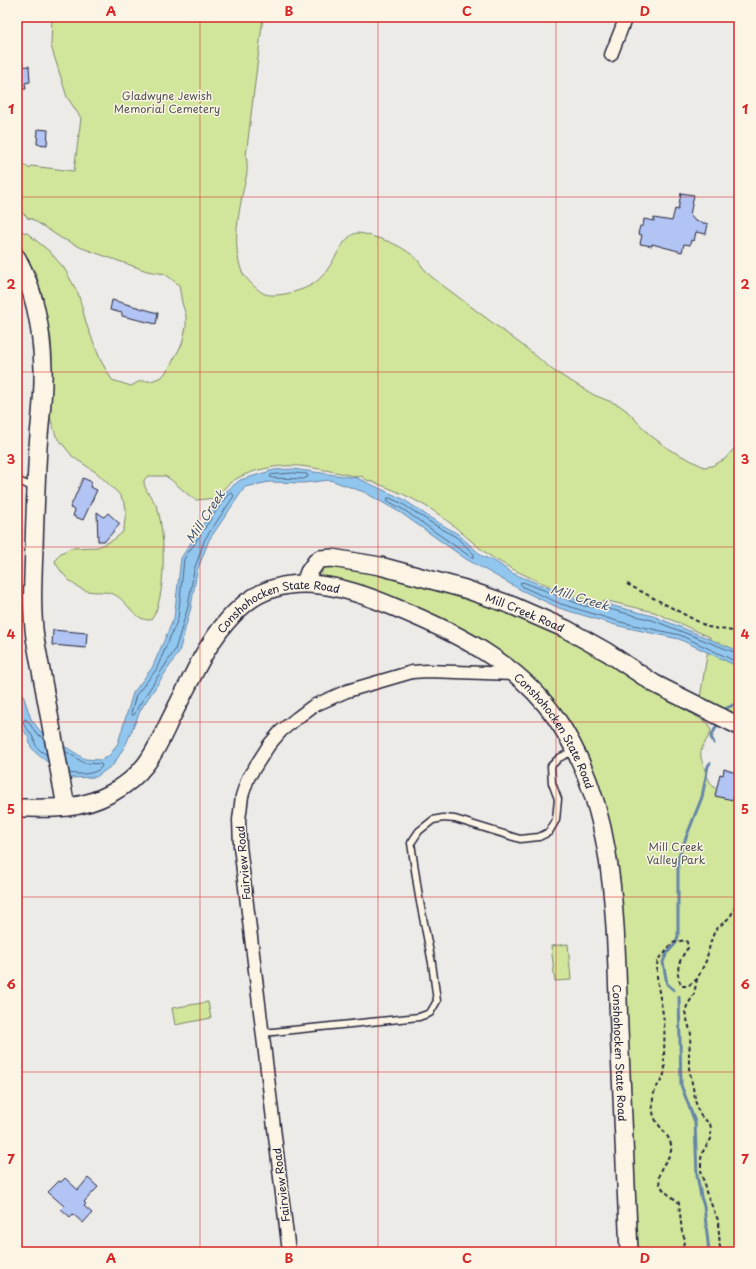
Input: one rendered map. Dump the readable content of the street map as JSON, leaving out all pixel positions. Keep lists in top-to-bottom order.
{
  "streets": {
    "main road": ["Conshohocken State Road", "Mill Creek Road"],
    "street": ["Fairview Road"]
  },
  "crossings": [
    ["Conshohocken State Road", "Mill Creek Road"],
    ["Conshohocken State Road", "Fairview Road"]
  ],
  "water": ["Mill Creek"],
  "parks": ["Gladwyne Jewish Memorial Cemetery", "Mill Creek Valley Park"],
  "grid": {
    "columns": [
      "A",
      "B",
      "C",
      "D"
    ],
    "rows": [
      "1",
      "2",
      "3",
      "4",
      "5",
      "6",
      "7"
    ]
  }
}
